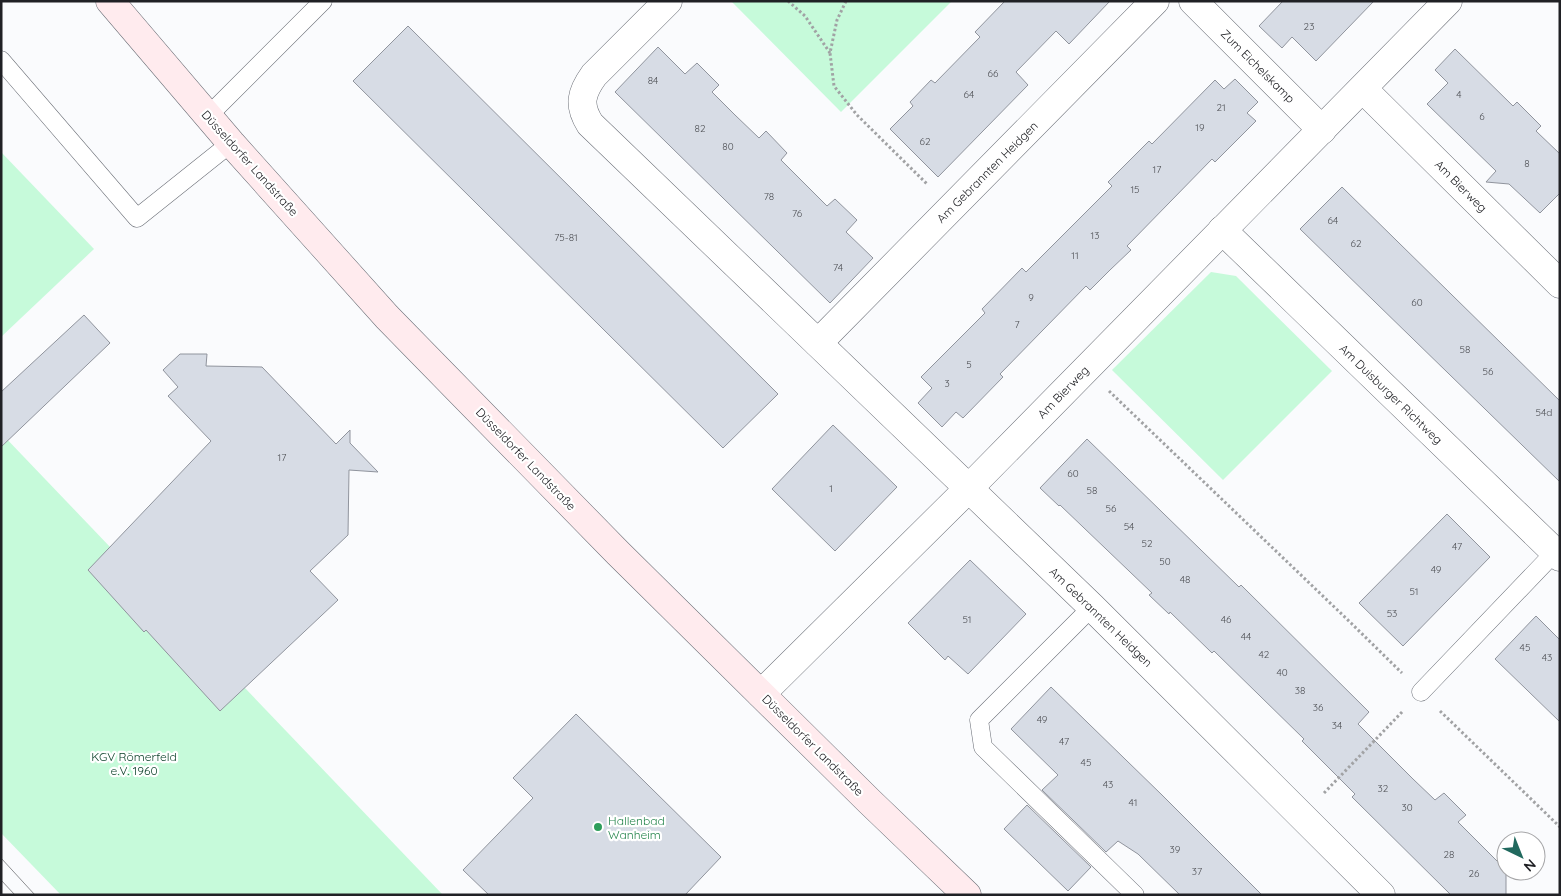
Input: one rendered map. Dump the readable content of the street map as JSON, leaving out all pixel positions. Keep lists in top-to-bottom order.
{
  "streets": {
    "main road": ["Düsseldorfer Landstraße"],
    "street": [
      "Zum Eichelskamp",
      "Am Gebrannten Heidgen",
      "Am Bierweg",
      "Am Duisburger Richtweg"
    ]
  },
  "crossings": [
    ["Zum Eichelskamp", "Am Bierweg"],
    ["Düsseldorfer Landstraße", "Am Bierweg"],
    ["Am Gebrannten Heidgen", "Am Bierweg"],
    ["Am Bierweg", "Am Duisburger Richtweg"]
  ],
  "parks": ["KGV Römerfeld e.V. 1960"],
  "places": ["Hallenbad Wanheim"],
  "house_numbers": [
    "23",
    "66",
    "84",
    "64",
    "4",
    "21",
    "6",
    "19",
    "82",
    "62",
    "80",
    "8",
    "17",
    "15",
    "78",
    "76",
    "64",
    "13",
    "75-81",
    "62",
    "11",
    "74",
    "9",
    "60",
    "7",
    "58",
    "5",
    "56",
    "3",
    "54d",
    "17",
    "60",
    "1",
    "58",
    "56",
    "54",
    "52",
    "47",
    "50",
    "49",
    "48",
    "51",
    "53",
    "51",
    "46",
    "44",
    "45",
    "42",
    "43",
    "40",
    "38",
    "36",
    "49",
    "34",
    "47",
    "45",
    "43",
    "32",
    "41",
    "30",
    "39",
    "28",
    "37",
    "26"
  ],
  "north": "bottom right"
}
